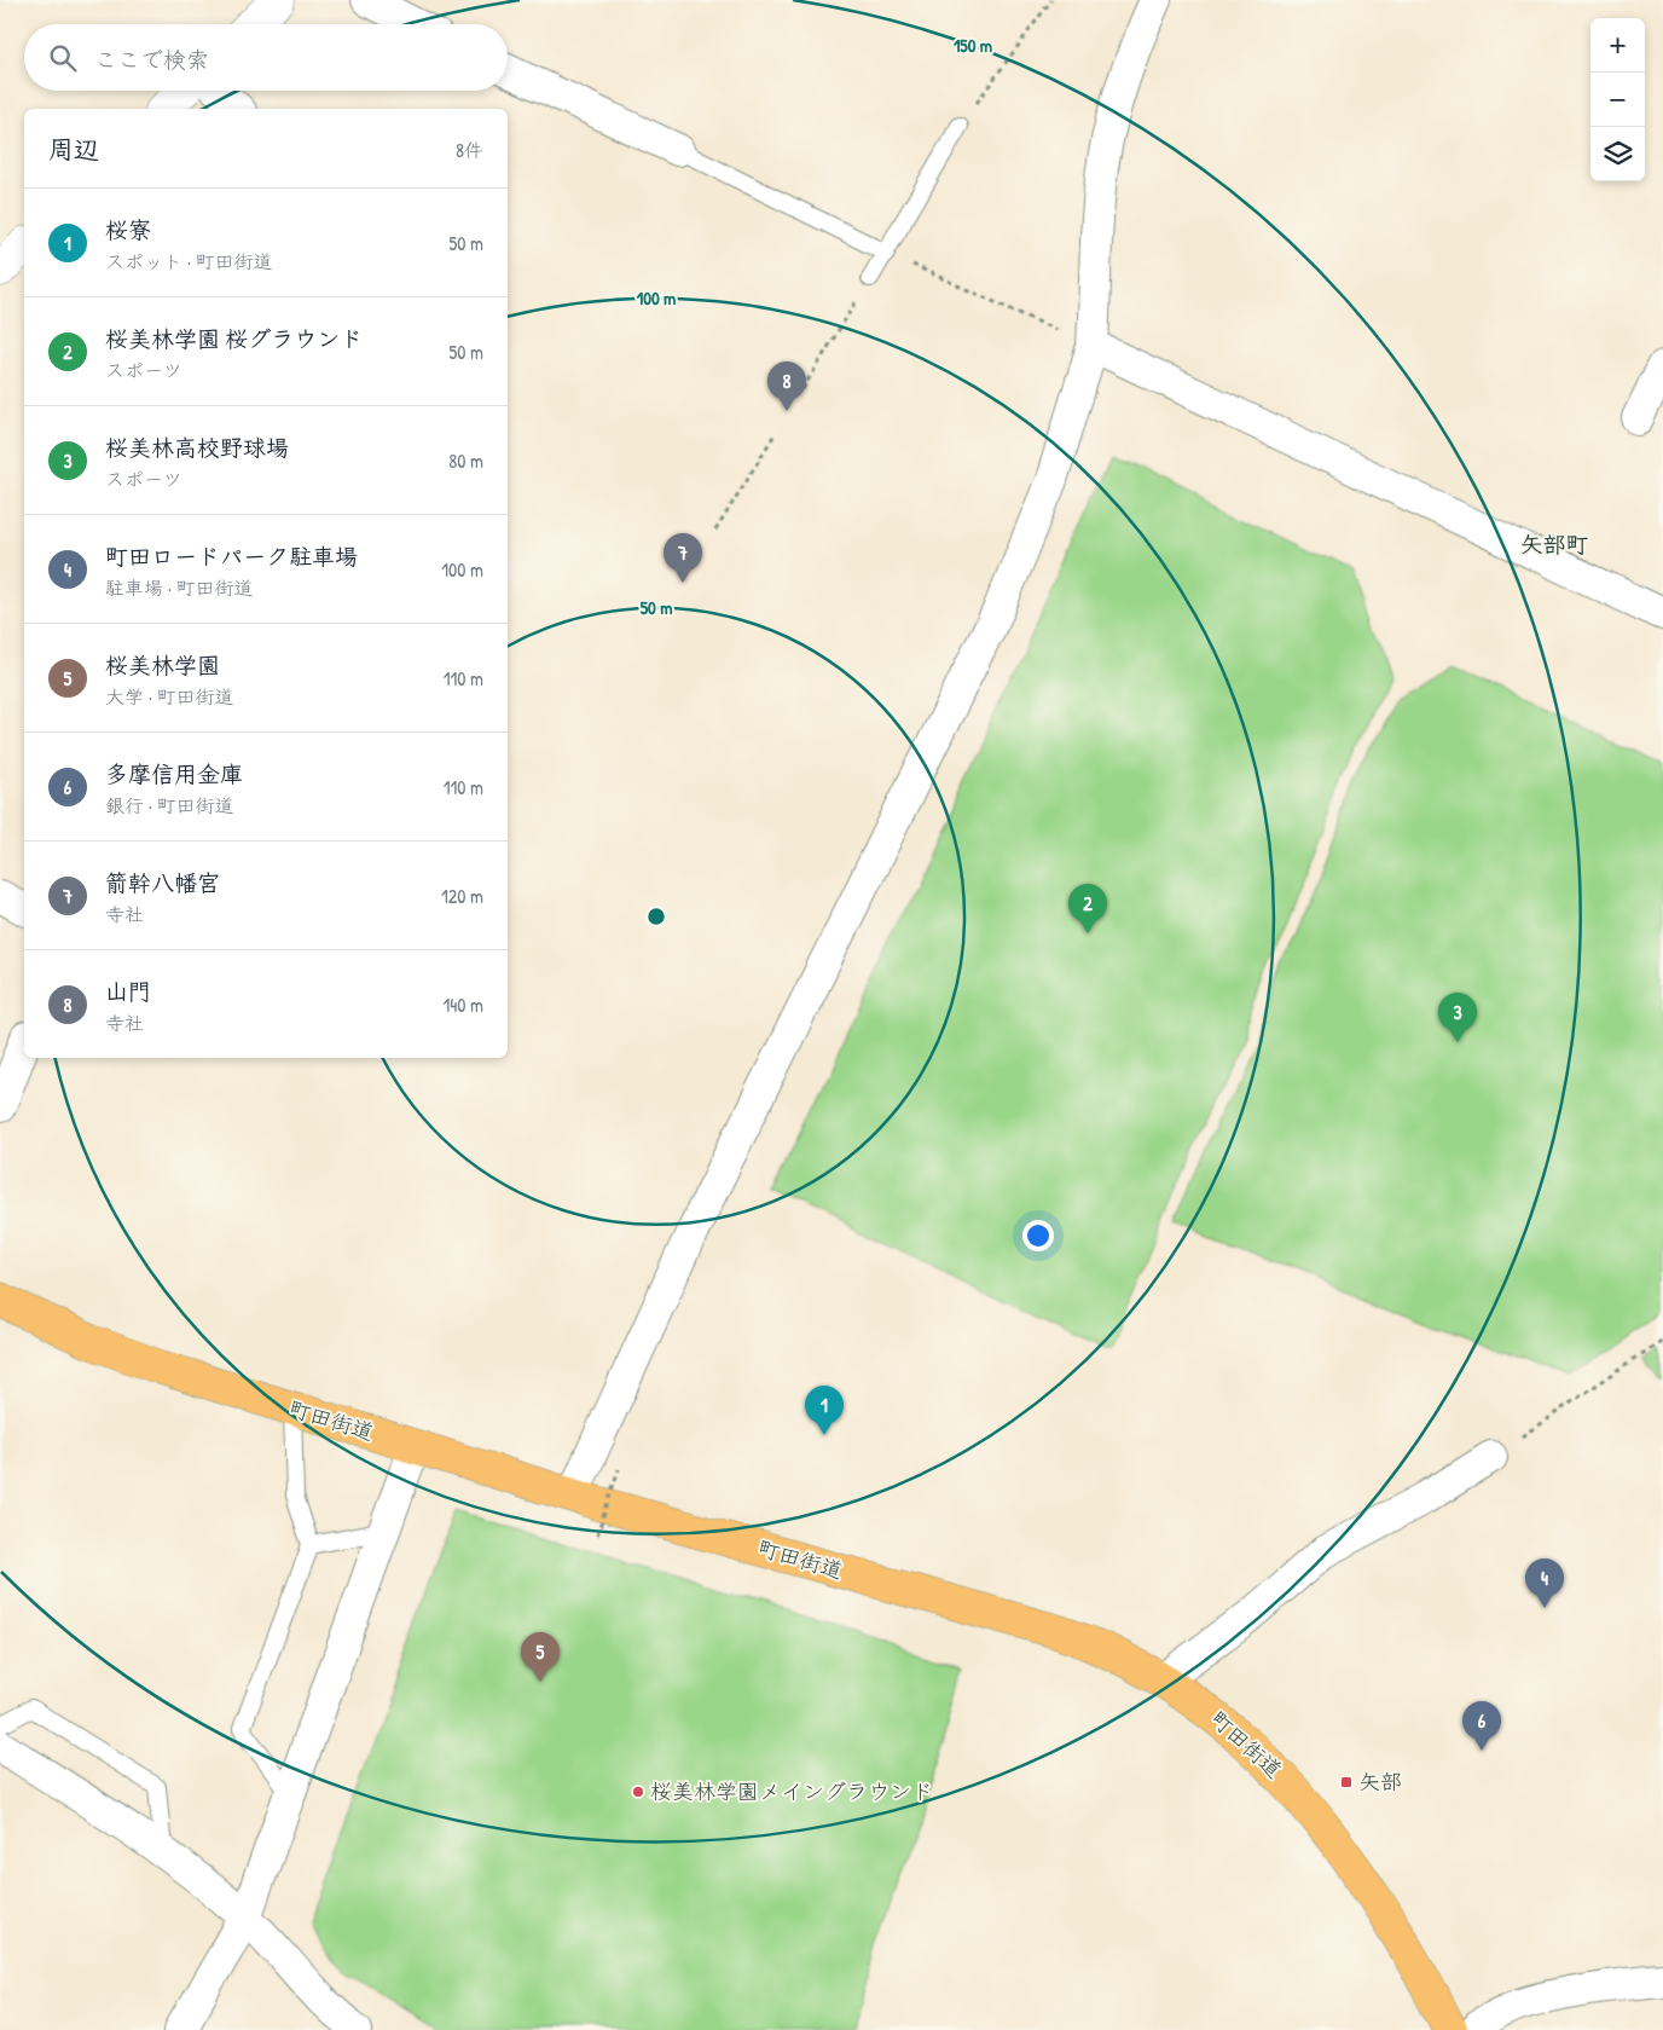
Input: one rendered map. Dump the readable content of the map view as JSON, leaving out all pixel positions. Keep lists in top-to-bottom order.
{
  "streets": {
    "main road": ["町田街道"]
  },
  "districts": ["矢部町"],
  "places": {
    "transit": ["矢部"],
    "other": ["桜美林学園メイングラウンド"]
  },
  "page": {
    "map_buttons": ["+", "−"],
    "search": "ここで検索",
    "heading": ["周辺", "8件"],
    "list": [
      {
        "mark": "1",
        "name": "桜寮",
        "note": "スポット · 町田街道",
        "value": "50 m"
      },
      {
        "mark": "2",
        "name": "桜美林学園 桜グラウンド",
        "note": "スポーツ",
        "value": "50 m"
      },
      {
        "mark": "3",
        "name": "桜美林高校野球場",
        "note": "スポーツ",
        "value": "80 m"
      },
      {
        "mark": "4",
        "name": "町田ロードパーク駐車場",
        "note": "駐車場 · 町田街道",
        "value": "100 m"
      },
      {
        "mark": "5",
        "name": "桜美林学園",
        "note": "大学 · 町田街道",
        "value": "110 m"
      },
      {
        "mark": "6",
        "name": "多摩信用金庫",
        "note": "銀行 · 町田街道",
        "value": "110 m"
      },
      {
        "mark": "7",
        "name": "箭幹八幡宮",
        "note": "寺社",
        "value": "120 m"
      },
      {
        "mark": "8",
        "name": "山門",
        "note": "寺社",
        "value": "140 m"
      }
    ],
    "pins": [
      "8",
      "7",
      "2",
      "3",
      "1",
      "4",
      "5",
      "6"
    ]
  },
  "rings": ["150 m", "100 m", "50 m"]
}
